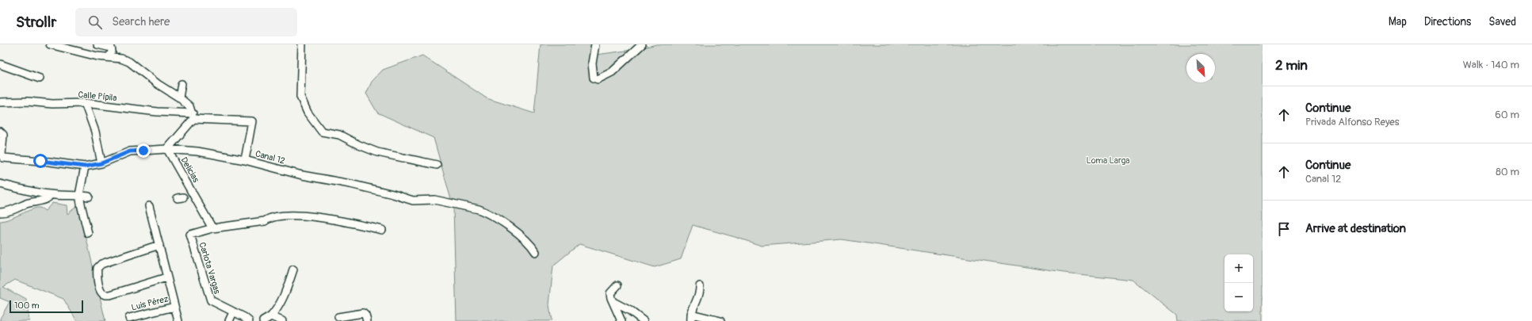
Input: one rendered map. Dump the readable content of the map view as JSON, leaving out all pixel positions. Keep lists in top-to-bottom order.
{
  "streets": {
    "street": [
      "Calle Pípila",
      "Canal 12",
      "Delicias",
      "Carlota Vargas",
      "Luis Pérez"
    ]
  },
  "crossings": [
    ["Calle Pípila", "Canal 12"],
    ["Canal 12", "Delicias"],
    ["Delicias", "Carlota Vargas"]
  ],
  "parks": ["Loma Larga"],
  "scale_bar": "100 m",
  "north": "bottom right",
  "page": {
    "header": "Strollr",
    "search": "Search here",
    "nav": ["Map", "Directions", "Saved"],
    "heading": ["2 min", "Walk · 140 m"],
    "list": [
      ["Continue", "Privada Alfonso Reyes", "60 m"],
      ["Continue", "Canal 12", "80 m"],
      "Arrive at destination"
    ],
    "map_buttons": ["+", "−"],
    "scale": "100 m"
  }
}
